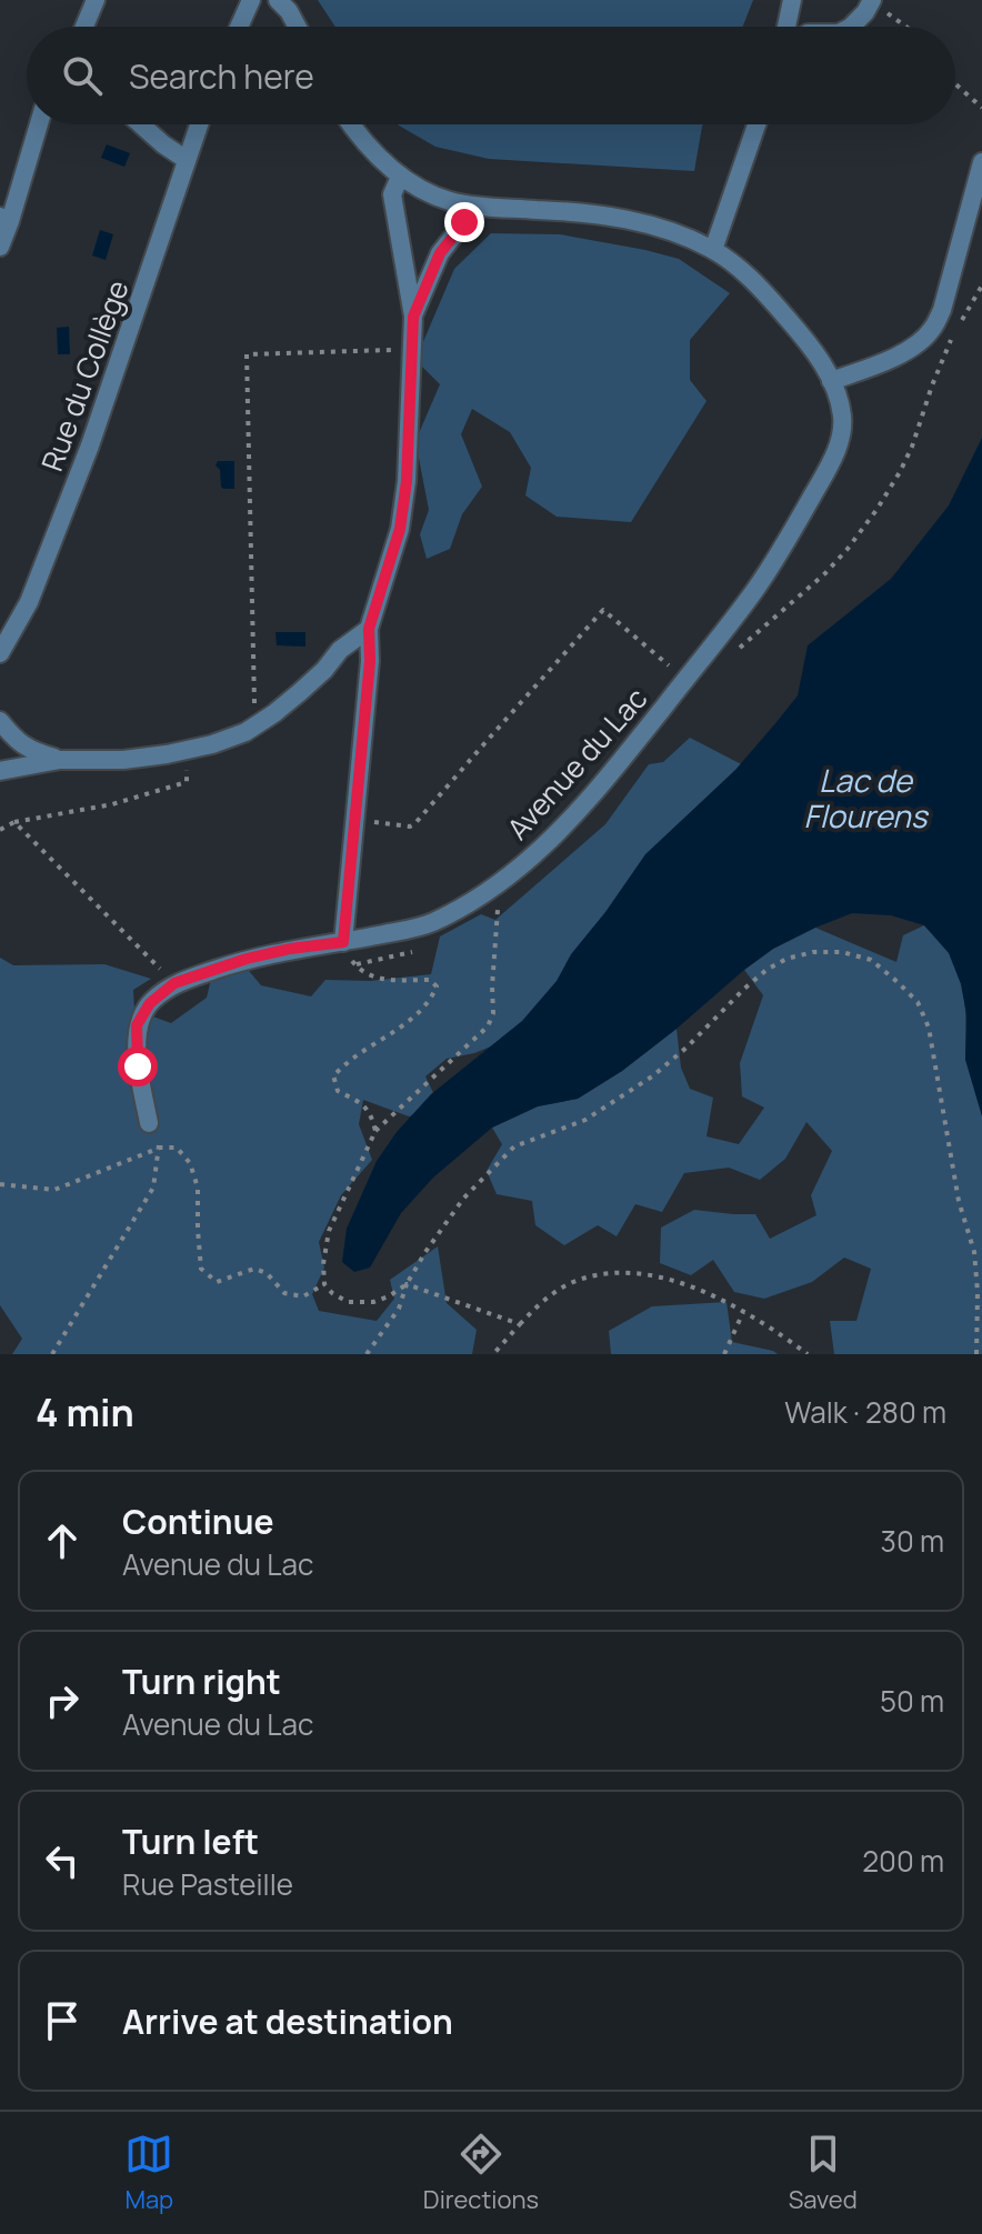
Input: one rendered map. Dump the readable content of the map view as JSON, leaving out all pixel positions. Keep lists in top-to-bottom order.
{
  "streets": {
    "street": ["Rue du Collège", "Avenue du Lac"]
  },
  "water": ["Lac de Flourens"],
  "page": {
    "search": "Search here",
    "heading": ["4 min", "Walk · 280 m"],
    "list": [
      ["Continue", "Avenue du Lac", "30 m"],
      ["Turn right", "Avenue du Lac", "50 m"],
      ["Turn left", "Rue Pasteille", "200 m"],
      "Arrive at destination"
    ],
    "nav": ["Map", "Directions", "Saved"]
  }
}
